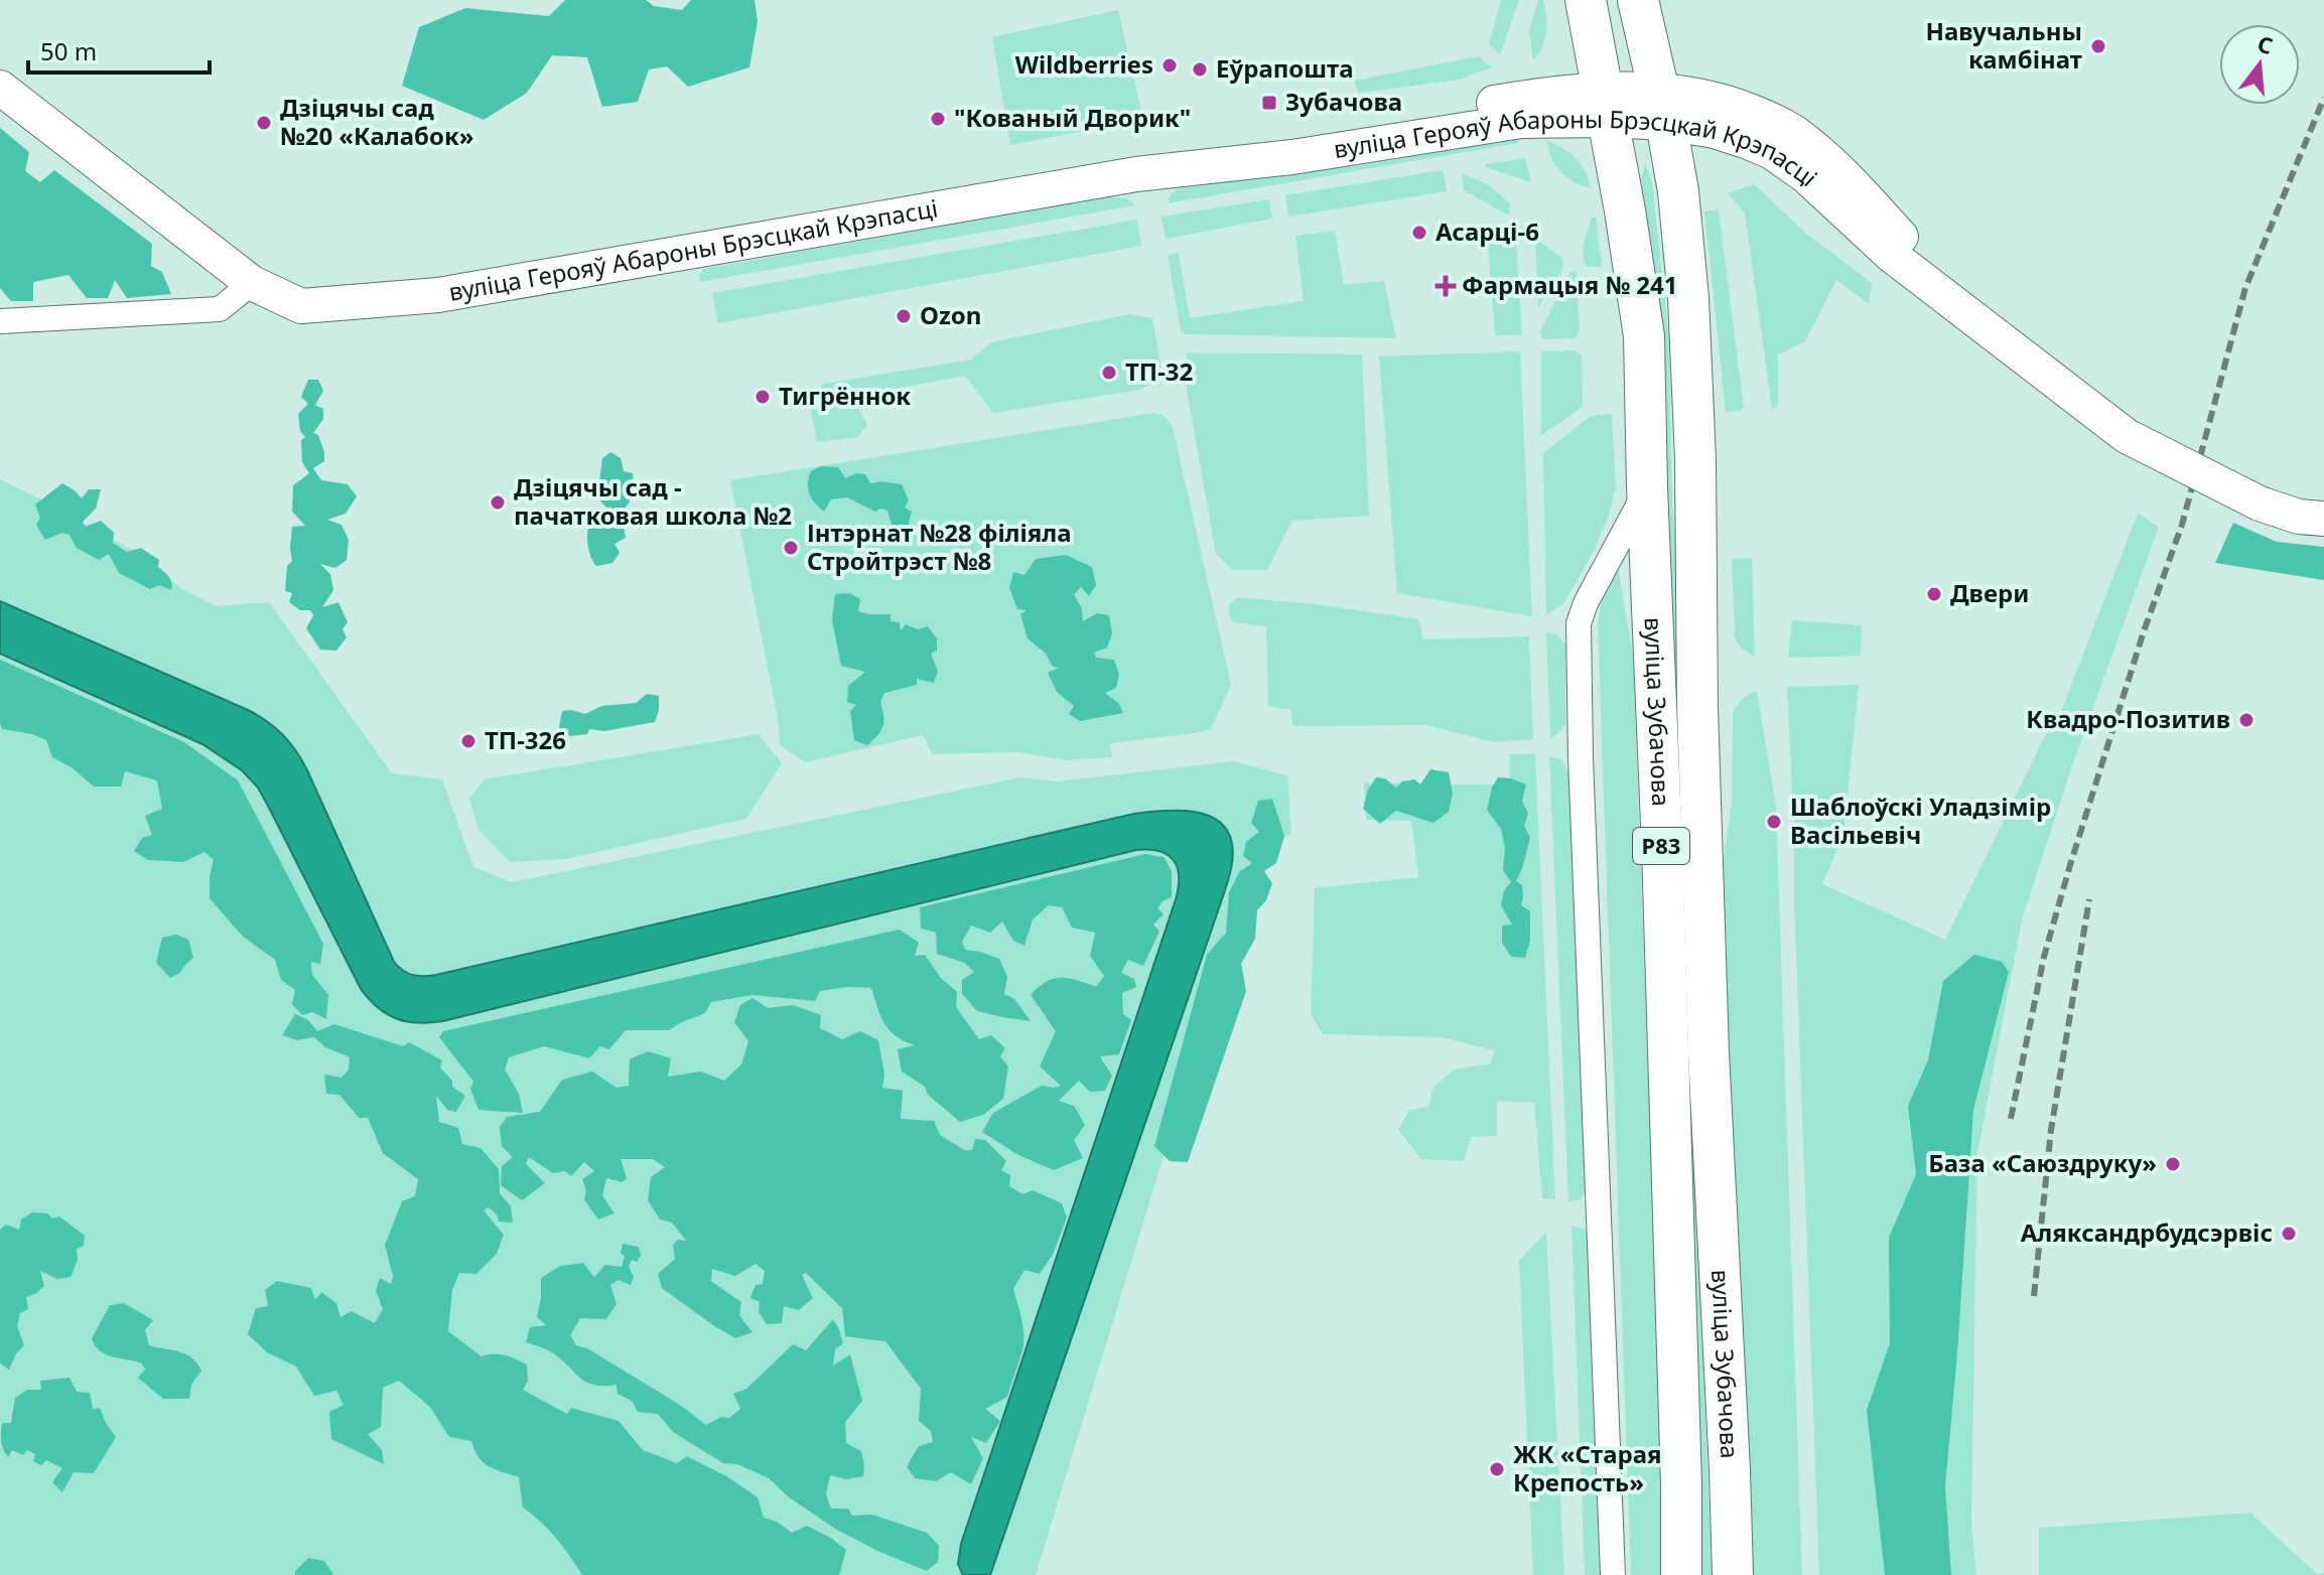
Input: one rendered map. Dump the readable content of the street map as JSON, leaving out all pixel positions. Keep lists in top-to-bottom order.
{
  "streets": {
    "highway": ["вуліца Зубачова", "Р83"],
    "main road": ["вуліца Герояў Абароны Брэсцкай Крэпасці"]
  },
  "crossings": [
    ["вуліца Герояў Абароны Брэсцкай Крэпасці", "вуліца Зубачова"]
  ],
  "places": {
    "other": [
      "Навучальны камбінат",
      "Wildberries",
      "Еўрапошта",
      "\"Кованый Дворик\"",
      "Дзіцячы сад №20 «Калабок»",
      "Асарці-6",
      "Ozon",
      "ТП-32",
      "Тигрённок",
      "Дзіцячы сад - пачатковая школа №2",
      "Інтэрнат №28 фiлiяла Стройтрэст №8",
      "Двери",
      "Квадро-Позитив",
      "ТП-326",
      "Шаблоўскі Уладзімір Васільевіч",
      "База «Саюздруку»",
      "Аляксандрбудсэрвіс",
      "ЖК «Старая Крепость»"
    ],
    "transit": ["Зубачова"],
    "health": ["Фармацыя № 241"]
  },
  "scale_bar": "50 m",
  "north": "top"
}
